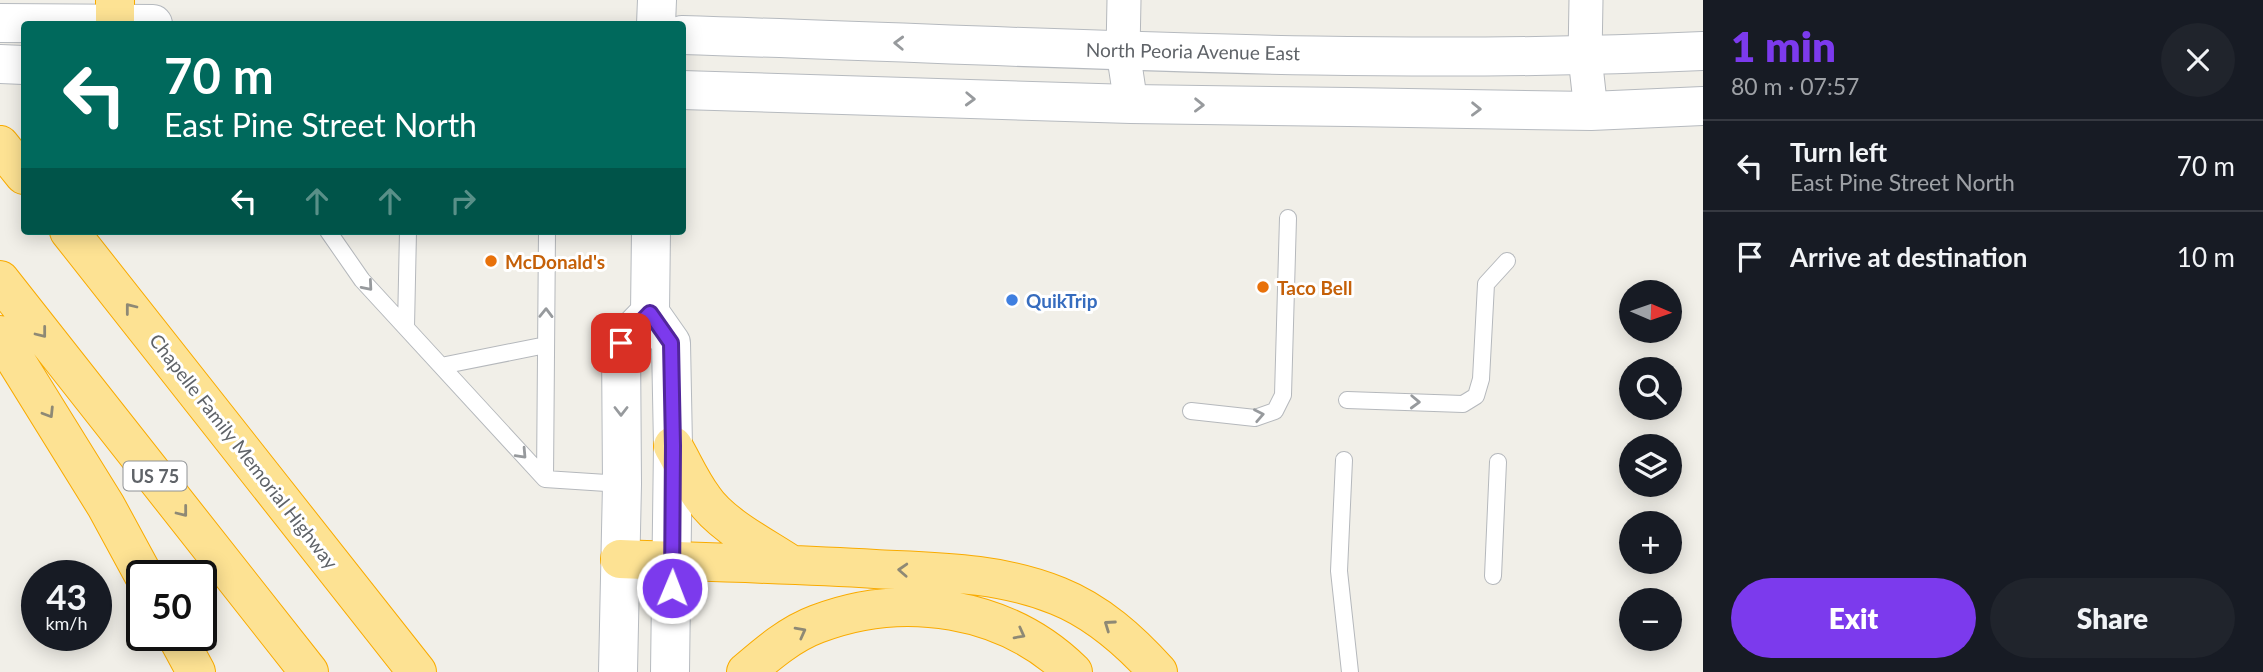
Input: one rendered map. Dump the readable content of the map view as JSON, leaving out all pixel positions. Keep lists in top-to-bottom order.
{
  "streets": {
    "highway": ["Chapelle Family Memorial Highway", "US 75"],
    "main road": ["North Peoria Avenue East"]
  },
  "places": ["McDonald's", "Taco Bell", "QuikTrip"],
  "north": "right",
  "page": {
    "heading": ["1 min", "80 m · 07:57"],
    "turn": ["70 m", "East Pine Street North"],
    "list": [
      {
        "name": "Turn left",
        "note": "East Pine Street North",
        "value": "70 m"
      },
      {
        "name": "Arrive at destination",
        "value": "10 m"
      }
    ],
    "map_buttons": ["+", "−"],
    "speed": "43 km/h",
    "limit": "50",
    "buttons": ["Exit", "Share"]
  }
}
